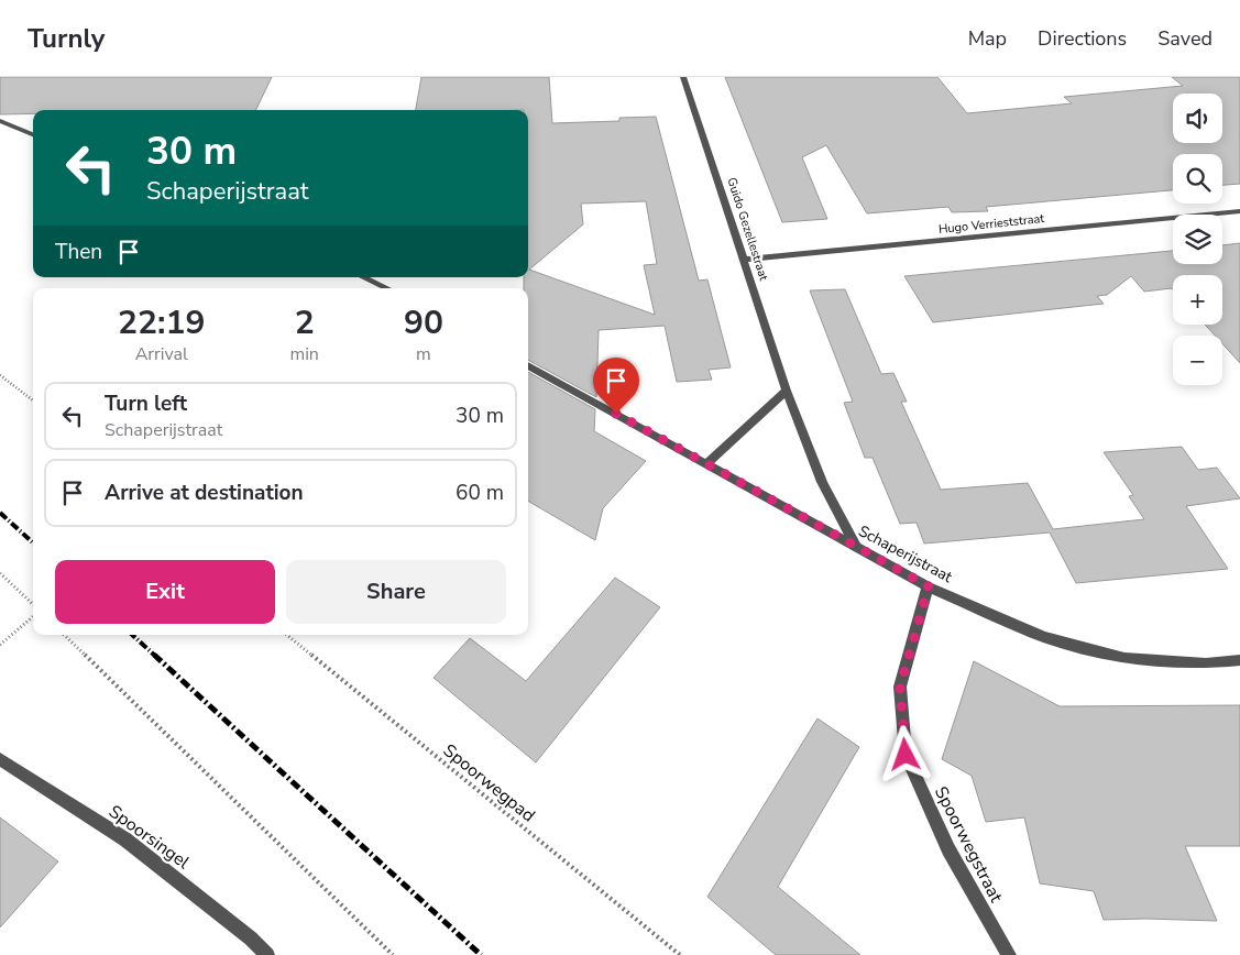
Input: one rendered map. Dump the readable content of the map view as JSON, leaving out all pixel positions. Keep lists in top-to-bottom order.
{
  "streets": {
    "street": [
      "Hugo Verrieststraat",
      "Guido Gezellestraat",
      "Schaperijstraat",
      "Spoorsingel",
      "Spoorwegstraat"
    ],
    "path": ["Spoorwegpad"]
  },
  "crossings": [
    ["Hugo Verrieststraat", "Guido Gezellestraat"],
    ["Guido Gezellestraat", "Schaperijstraat"],
    ["Schaperijstraat", "Spoorwegstraat"]
  ],
  "page": {
    "header": "Turnly",
    "nav": ["Map", "Directions", "Saved"],
    "map_buttons": ["+", "−"],
    "turn": ["30 m", "Schaperijstraat"],
    "then": "Then",
    "eta": [
      "22:19",
      "Arrival",
      "2",
      "min",
      "90",
      "m"
    ],
    "list": [
      {
        "name": "Turn left",
        "note": "Schaperijstraat",
        "value": "30 m"
      },
      {
        "name": "Arrive at destination",
        "value": "60 m"
      }
    ],
    "buttons": ["Exit", "Share"]
  }
}
